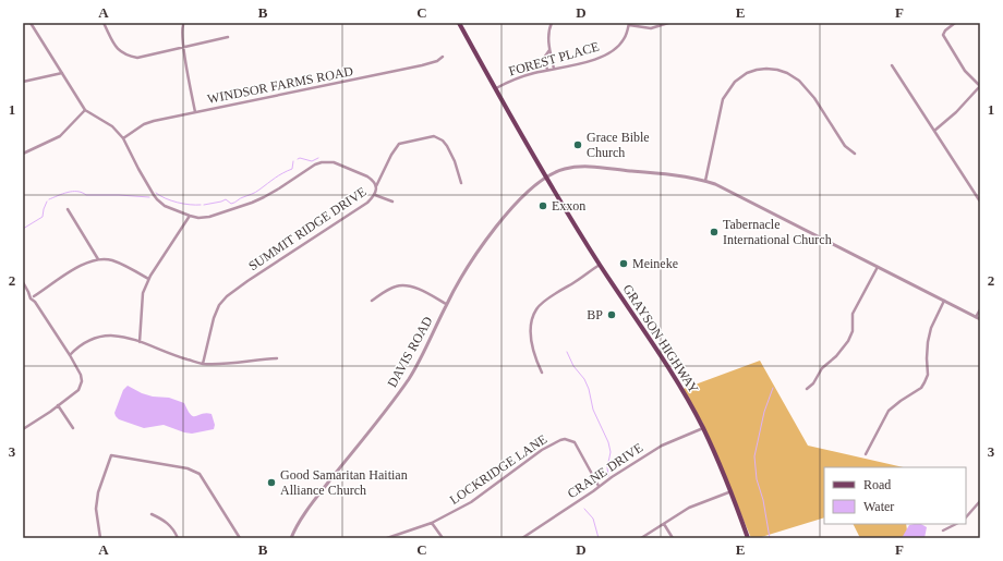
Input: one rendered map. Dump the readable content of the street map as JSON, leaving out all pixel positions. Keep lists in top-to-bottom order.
{
  "streets": {
    "main road": ["GRAYSON HIGHWAY"],
    "street": [
      "FOREST PLACE",
      "WINDSOR FARMS ROAD",
      "SUMMIT RIDGE DRIVE",
      "DAVIS ROAD",
      "LOCKRIDGE LANE",
      "CRANE DRIVE"
    ]
  },
  "crossings": [
    ["FOREST PLACE", "GRAYSON HIGHWAY"],
    ["WINDSOR FARMS ROAD", "SUMMIT RIDGE DRIVE"],
    ["GRAYSON HIGHWAY", "DAVIS ROAD"],
    ["GRAYSON HIGHWAY", "CRANE DRIVE"],
    ["LOCKRIDGE LANE", "CRANE DRIVE"]
  ],
  "places": [
    "Grace Bible Church",
    "Exxon",
    "Tabernacle International Church",
    "Meineke",
    "BP",
    "Good Samaritan Haitian Alliance Church"
  ],
  "legend": ["Road", "Water"],
  "grid": {
    "columns": [
      "A",
      "B",
      "C",
      "D",
      "E",
      "F"
    ],
    "rows": ["1", "2", "3"]
  }
}
